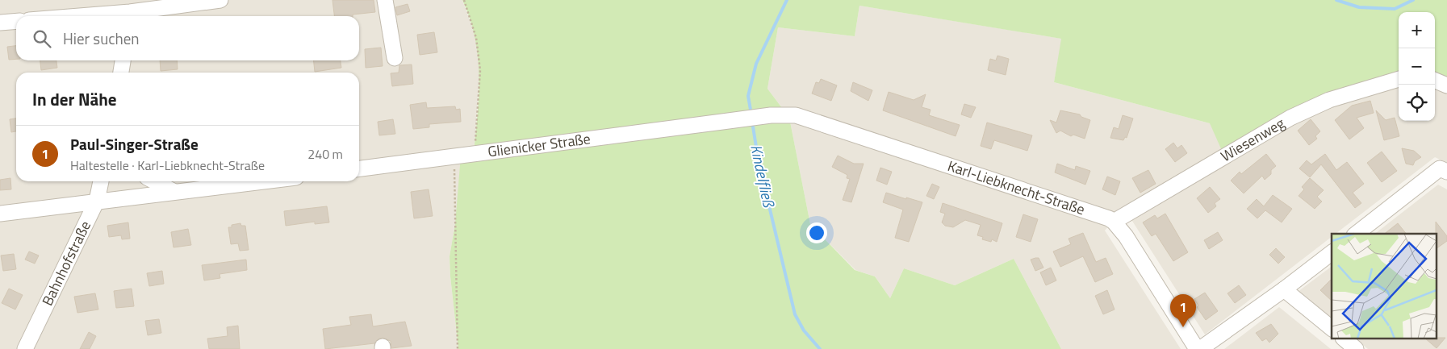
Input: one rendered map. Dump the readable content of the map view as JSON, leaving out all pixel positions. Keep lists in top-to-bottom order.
{
  "streets": {
    "street": [
      "Wiesenweg",
      "Glienicker Straße",
      "Karl-Liebknecht-Straße",
      "Bahnhofstraße"
    ]
  },
  "crossings": [
    ["Wiesenweg", "Karl-Liebknecht-Straße"],
    ["Glienicker Straße", "Karl-Liebknecht-Straße"]
  ],
  "water": ["Kindelfließ"],
  "page": {
    "map_buttons": ["+", "−"],
    "search": "Hier suchen",
    "heading": "In der Nähe",
    "list": [
      {
        "mark": "1",
        "name": "Paul-Singer-Straße",
        "note": "Haltestelle · Karl-Liebknecht-Straße",
        "value": "240 m"
      }
    ],
    "pins": "1"
  }
}
